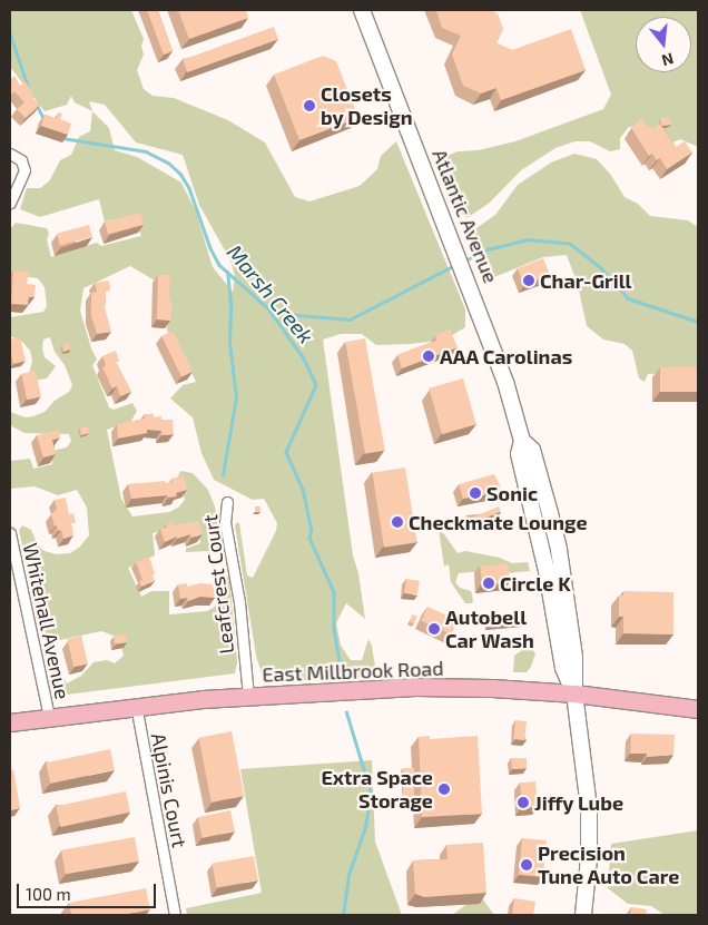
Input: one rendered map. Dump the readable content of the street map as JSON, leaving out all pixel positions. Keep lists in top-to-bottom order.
{
  "streets": {
    "main road": ["Atlantic Avenue", "East Millbrook Road"],
    "street": ["Leafcrest Court", "Whitehall Avenue", "Alpinis Court"]
  },
  "crossings": [
    ["Atlantic Avenue", "East Millbrook Road"],
    ["Leafcrest Court", "East Millbrook Road"],
    ["Whitehall Avenue", "East Millbrook Road"],
    ["East Millbrook Road", "Alpinis Court"]
  ],
  "water": ["Marsh Creek"],
  "places": [
    "Closets by Design",
    "Char-Grill",
    "AAA Carolinas",
    "Sonic",
    "Checkmate Lounge",
    "Circle K",
    "Autobell Car Wash",
    "Extra Space Storage",
    "Jiffy Lube",
    "Precision Tune Auto Care"
  ],
  "scale_bar": "100 m",
  "north": "bottom"
}
